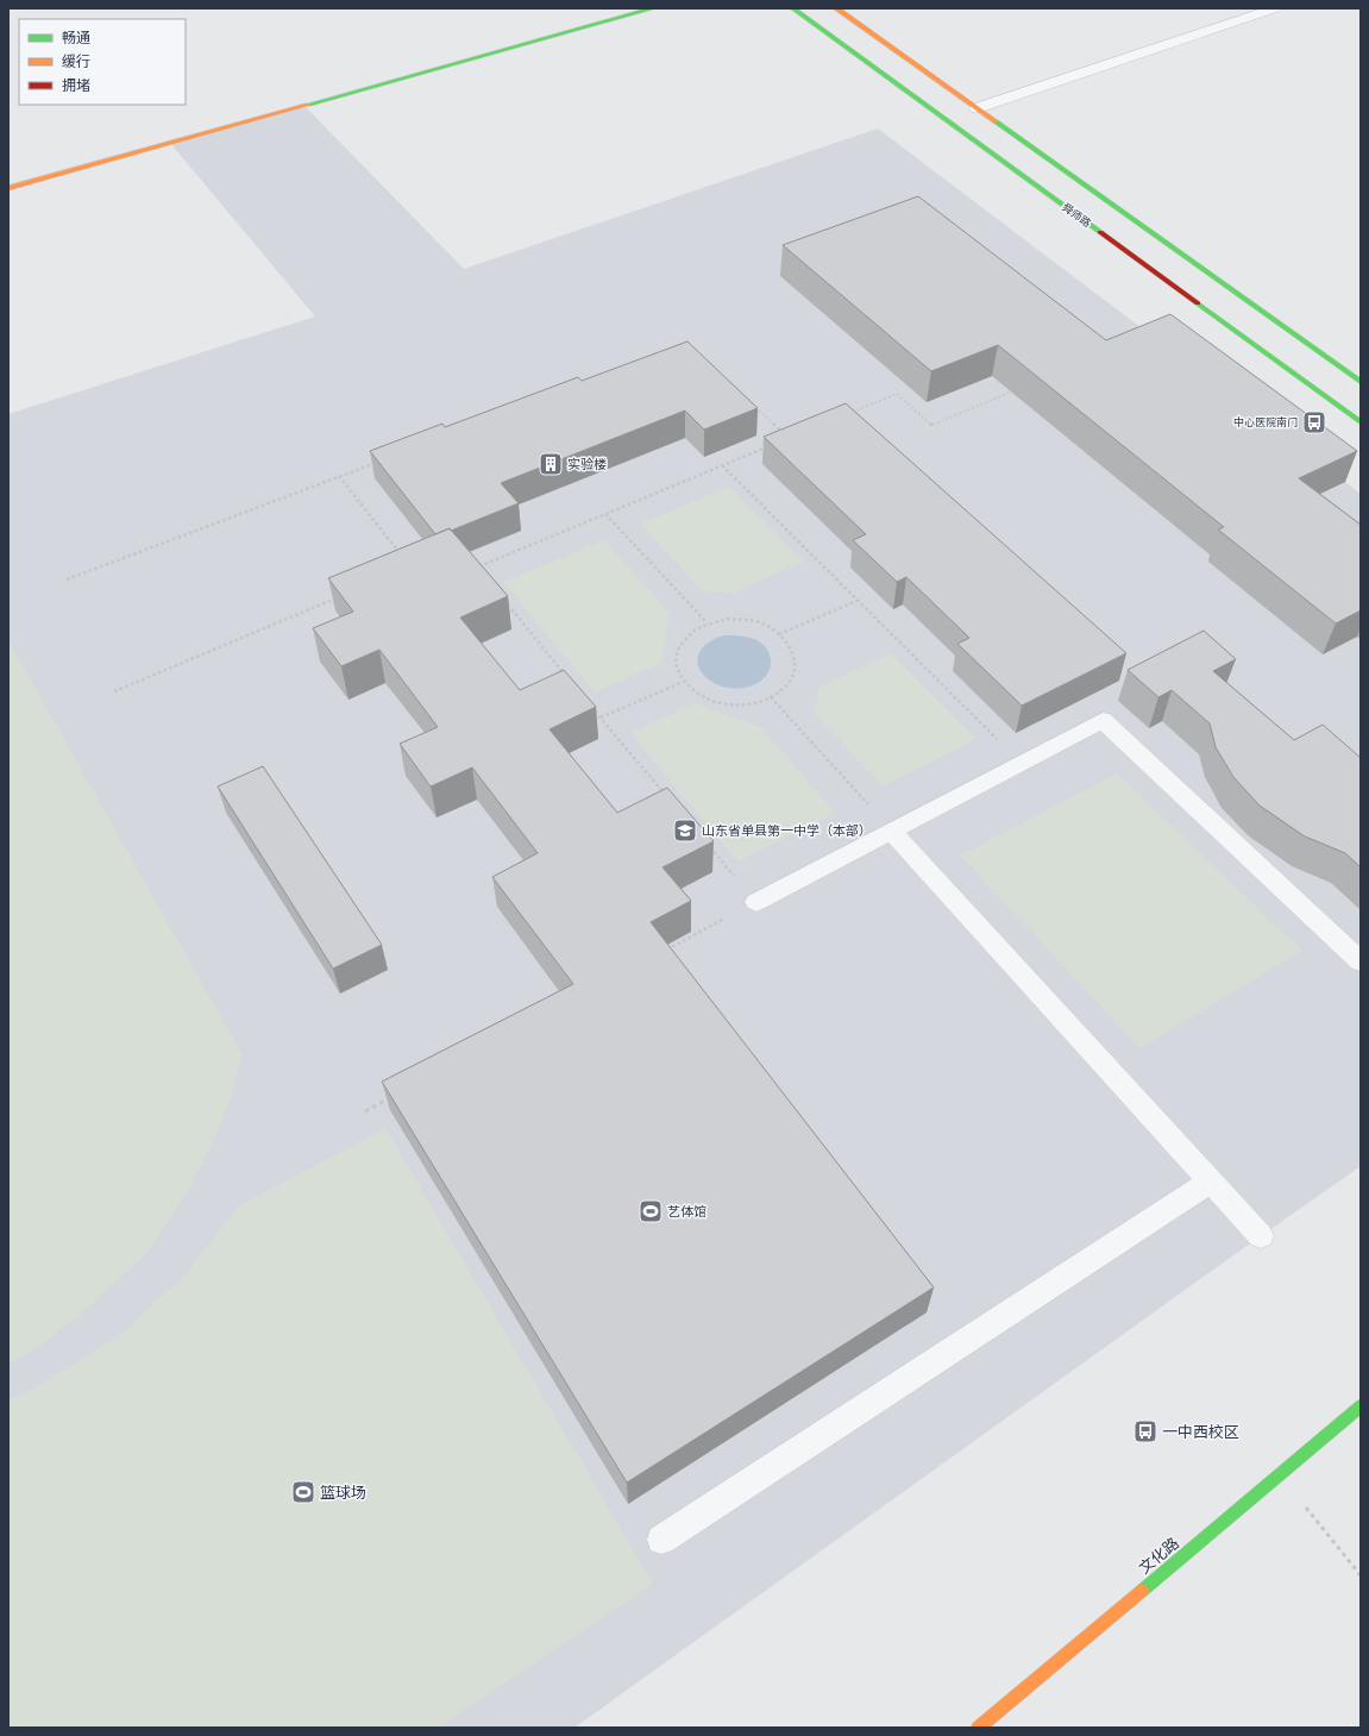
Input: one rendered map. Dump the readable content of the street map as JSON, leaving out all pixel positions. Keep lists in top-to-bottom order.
{
  "streets": {
    "main road": ["舜师路", "文化路"]
  },
  "places": {
    "bus stop": ["中心医院南门", "一中西校区"],
    "building": ["实验楼"],
    "school or university": ["山东省单县第一中学（本部）"],
    "sports": ["艺体馆", "篮球场"]
  },
  "legend": ["畅通", "缓行", "拥堵"]
}
